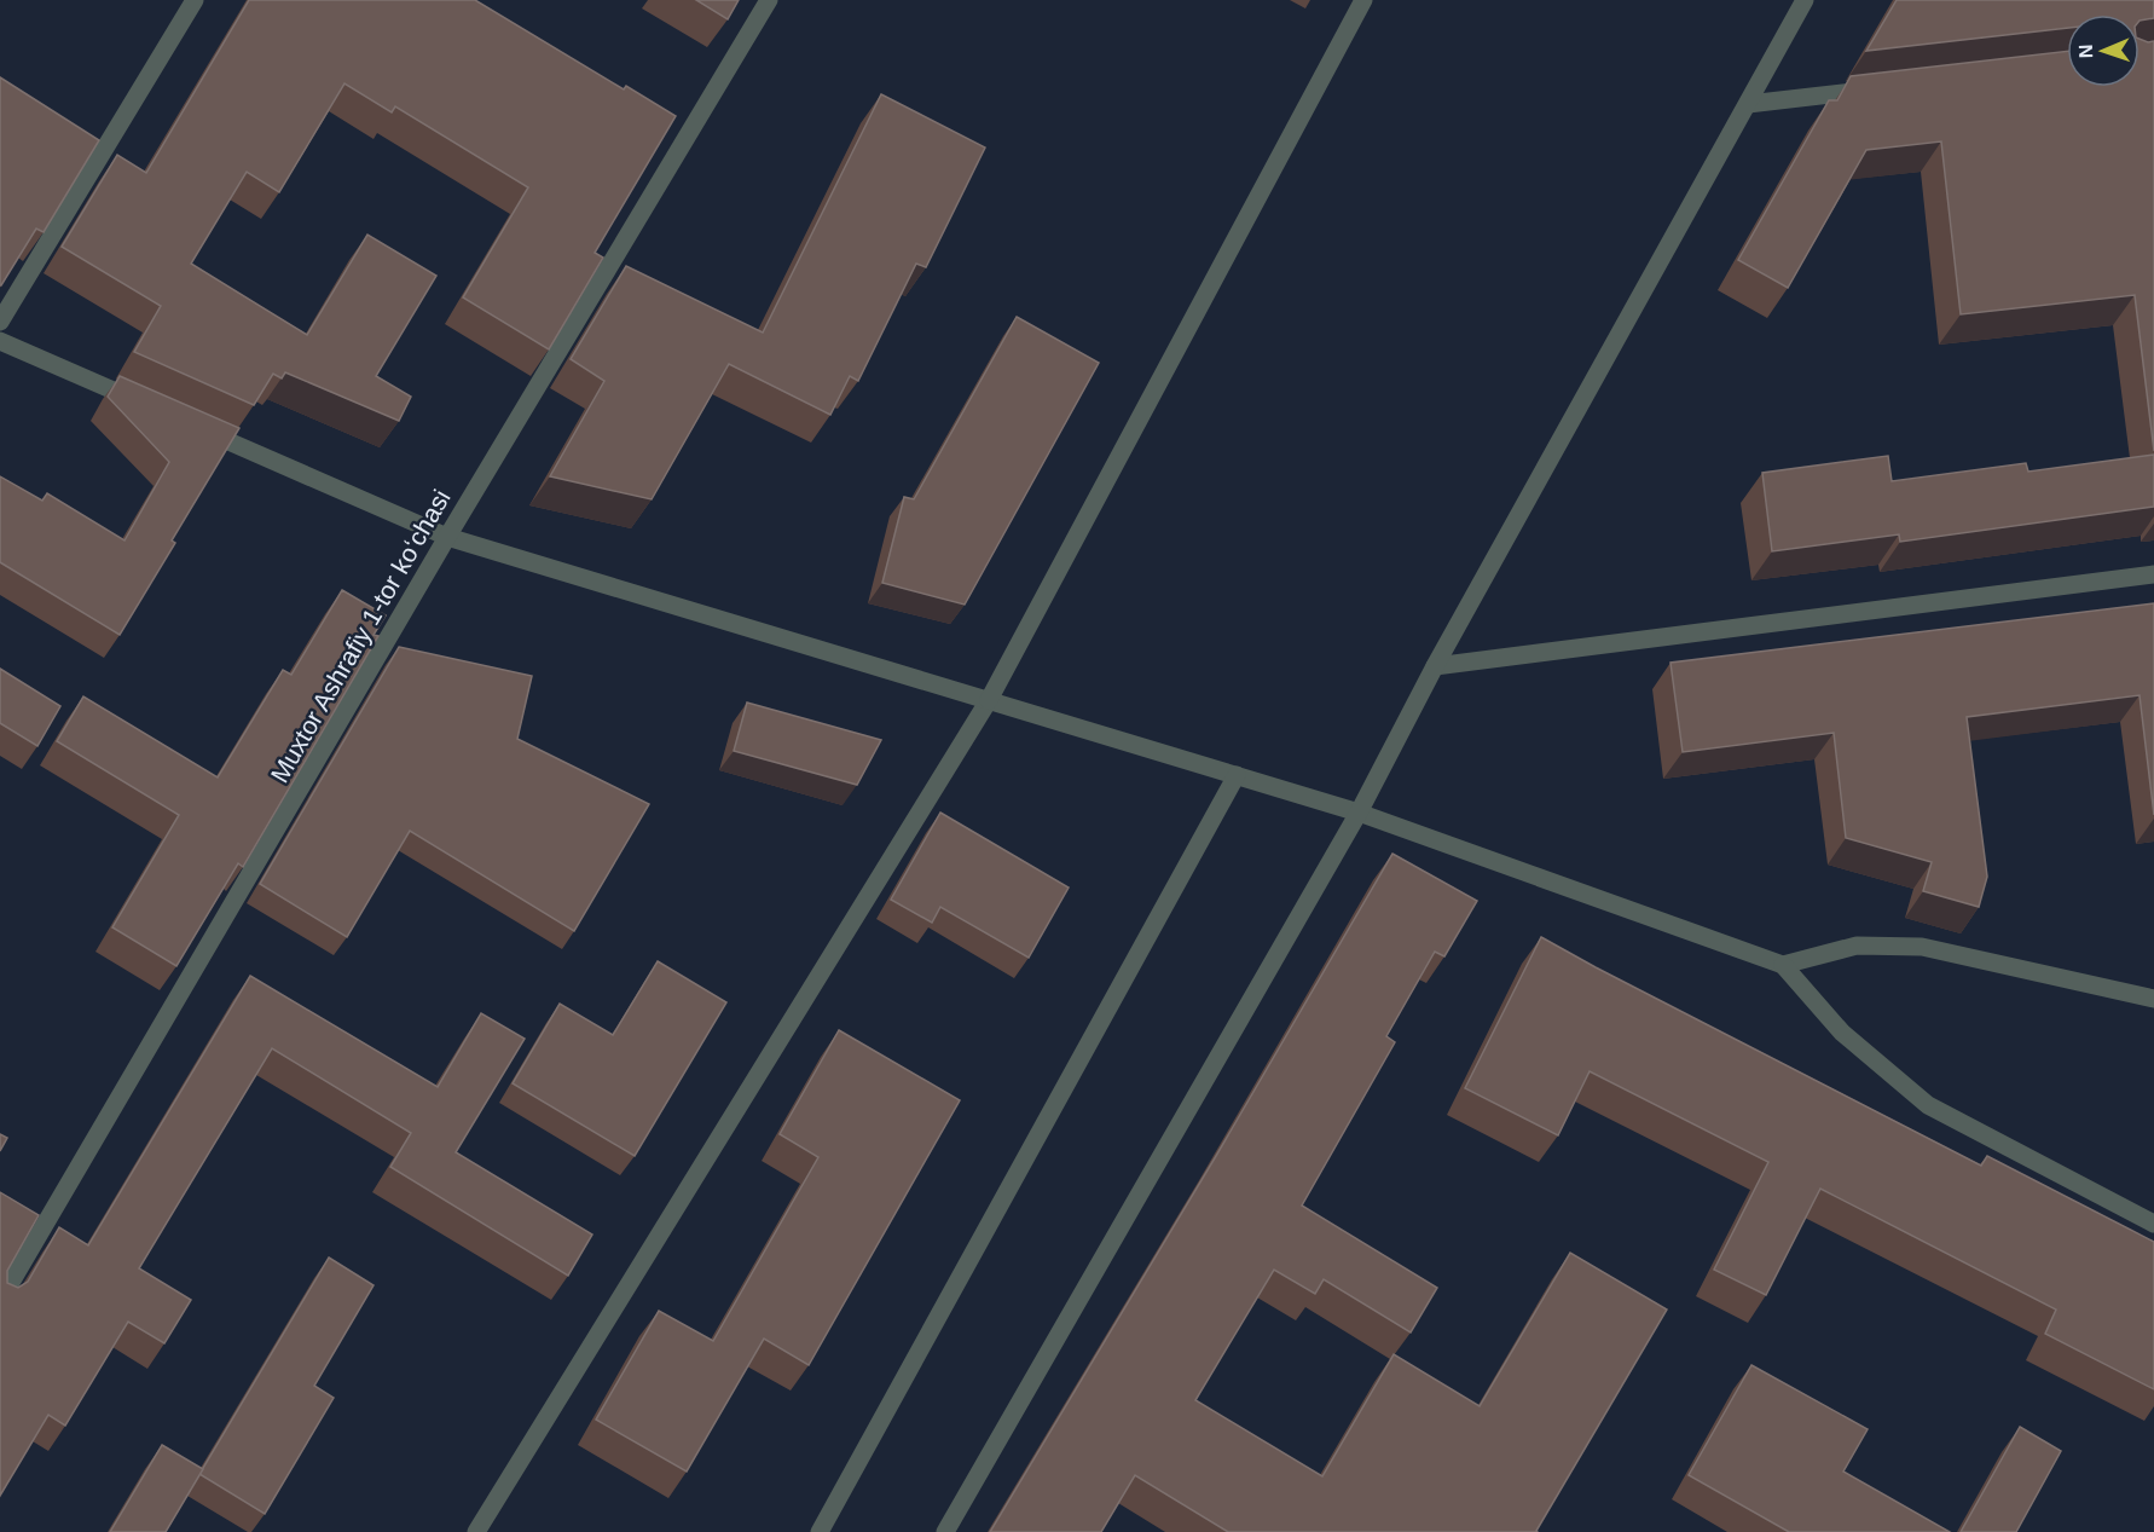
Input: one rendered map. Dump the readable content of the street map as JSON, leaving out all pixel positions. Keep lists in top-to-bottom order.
{
  "streets": {
    "street": ["Muxtor Ashrafiy 1-tor koʻchasi"]
  },
  "north": "left"
}
